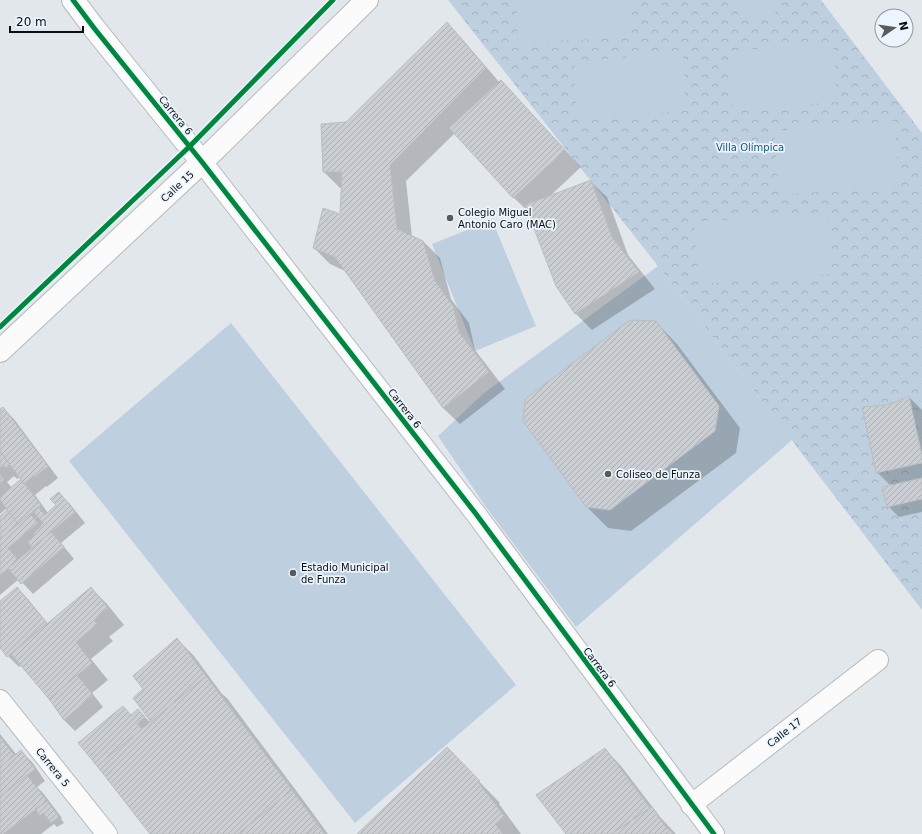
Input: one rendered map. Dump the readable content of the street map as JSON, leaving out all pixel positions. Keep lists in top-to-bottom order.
{
  "streets": {
    "street": [
      "Carrera 6",
      "Calle 15",
      "Calle 17",
      "Carrera 5"
    ]
  },
  "crossings": [
    ["Carrera 6", "Calle 15"],
    ["Carrera 6", "Calle 17"]
  ],
  "parks": ["Villa Olímpica"],
  "places": ["Colegio Miguel Antonio Caro (MAC)", "Coliseo de Funza", "Estadio Municipal de Funza"],
  "scale_bar": "20 m",
  "north": "right"
}
